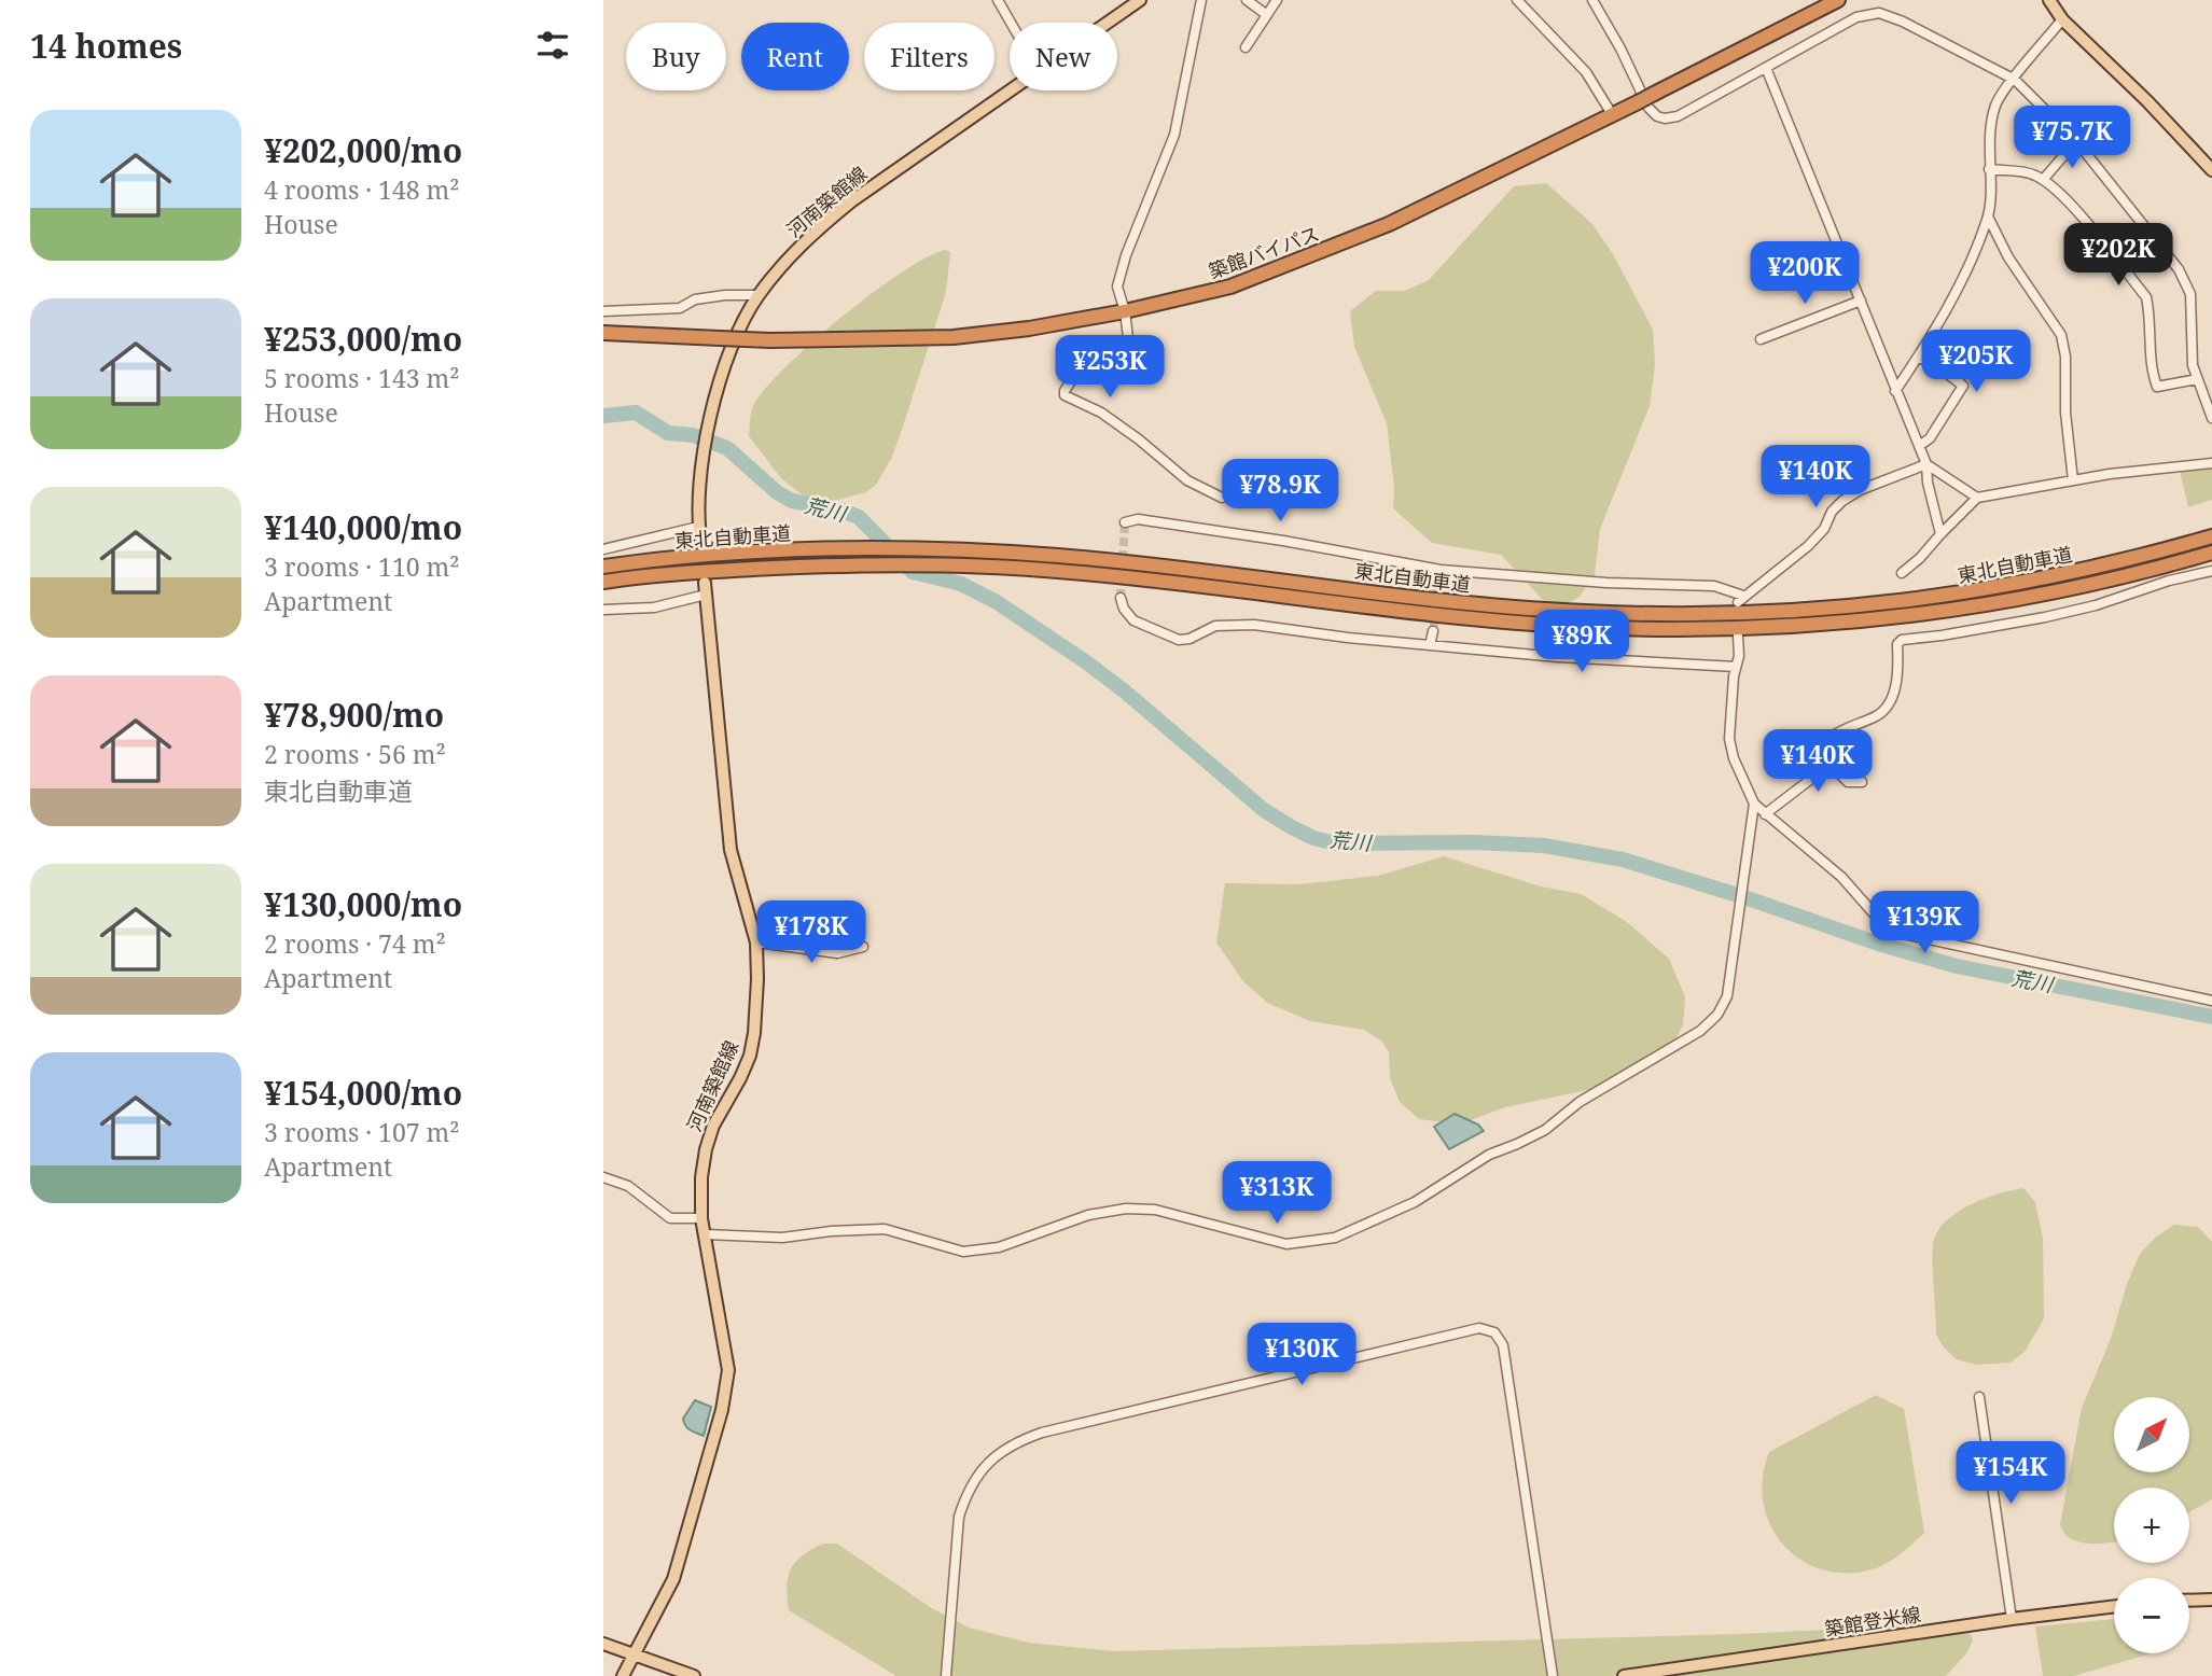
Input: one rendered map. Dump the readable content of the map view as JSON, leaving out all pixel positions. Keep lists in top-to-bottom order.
{
  "streets": {
    "highway": ["築館バイパス", "東北自動車道"],
    "main road": ["河南築館線", "築館登米線"]
  },
  "water": ["荒川"],
  "north": "top right",
  "page": {
    "heading": "14 homes",
    "chip": [
      "Buy",
      "Rent",
      "Filters",
      "New"
    ],
    "list": [
      {
        "name": "¥202,000/mo",
        "note": "4 rooms · 148 m² · House"
      },
      {
        "name": "¥253,000/mo",
        "note": "5 rooms · 143 m² · House"
      },
      {
        "name": "¥140,000/mo",
        "note": "3 rooms · 110 m² · Apartment"
      },
      {
        "name": "¥78,900/mo",
        "note": "2 rooms · 56 m² · 東北自動車道"
      },
      {
        "name": "¥130,000/mo",
        "note": "2 rooms · 74 m² · Apartment"
      },
      {
        "name": "¥154,000/mo",
        "note": "3 rooms · 107 m² · Apartment"
      }
    ],
    "price": [
      "¥75.7K",
      "¥202K",
      "¥200K",
      "¥205K",
      "¥253K",
      "¥140K",
      "¥78.9K",
      "¥89K",
      "¥140K",
      "¥139K",
      "¥178K",
      "¥313K",
      "¥130K",
      "¥154K"
    ],
    "map_buttons": ["+", "−"]
  }
}
